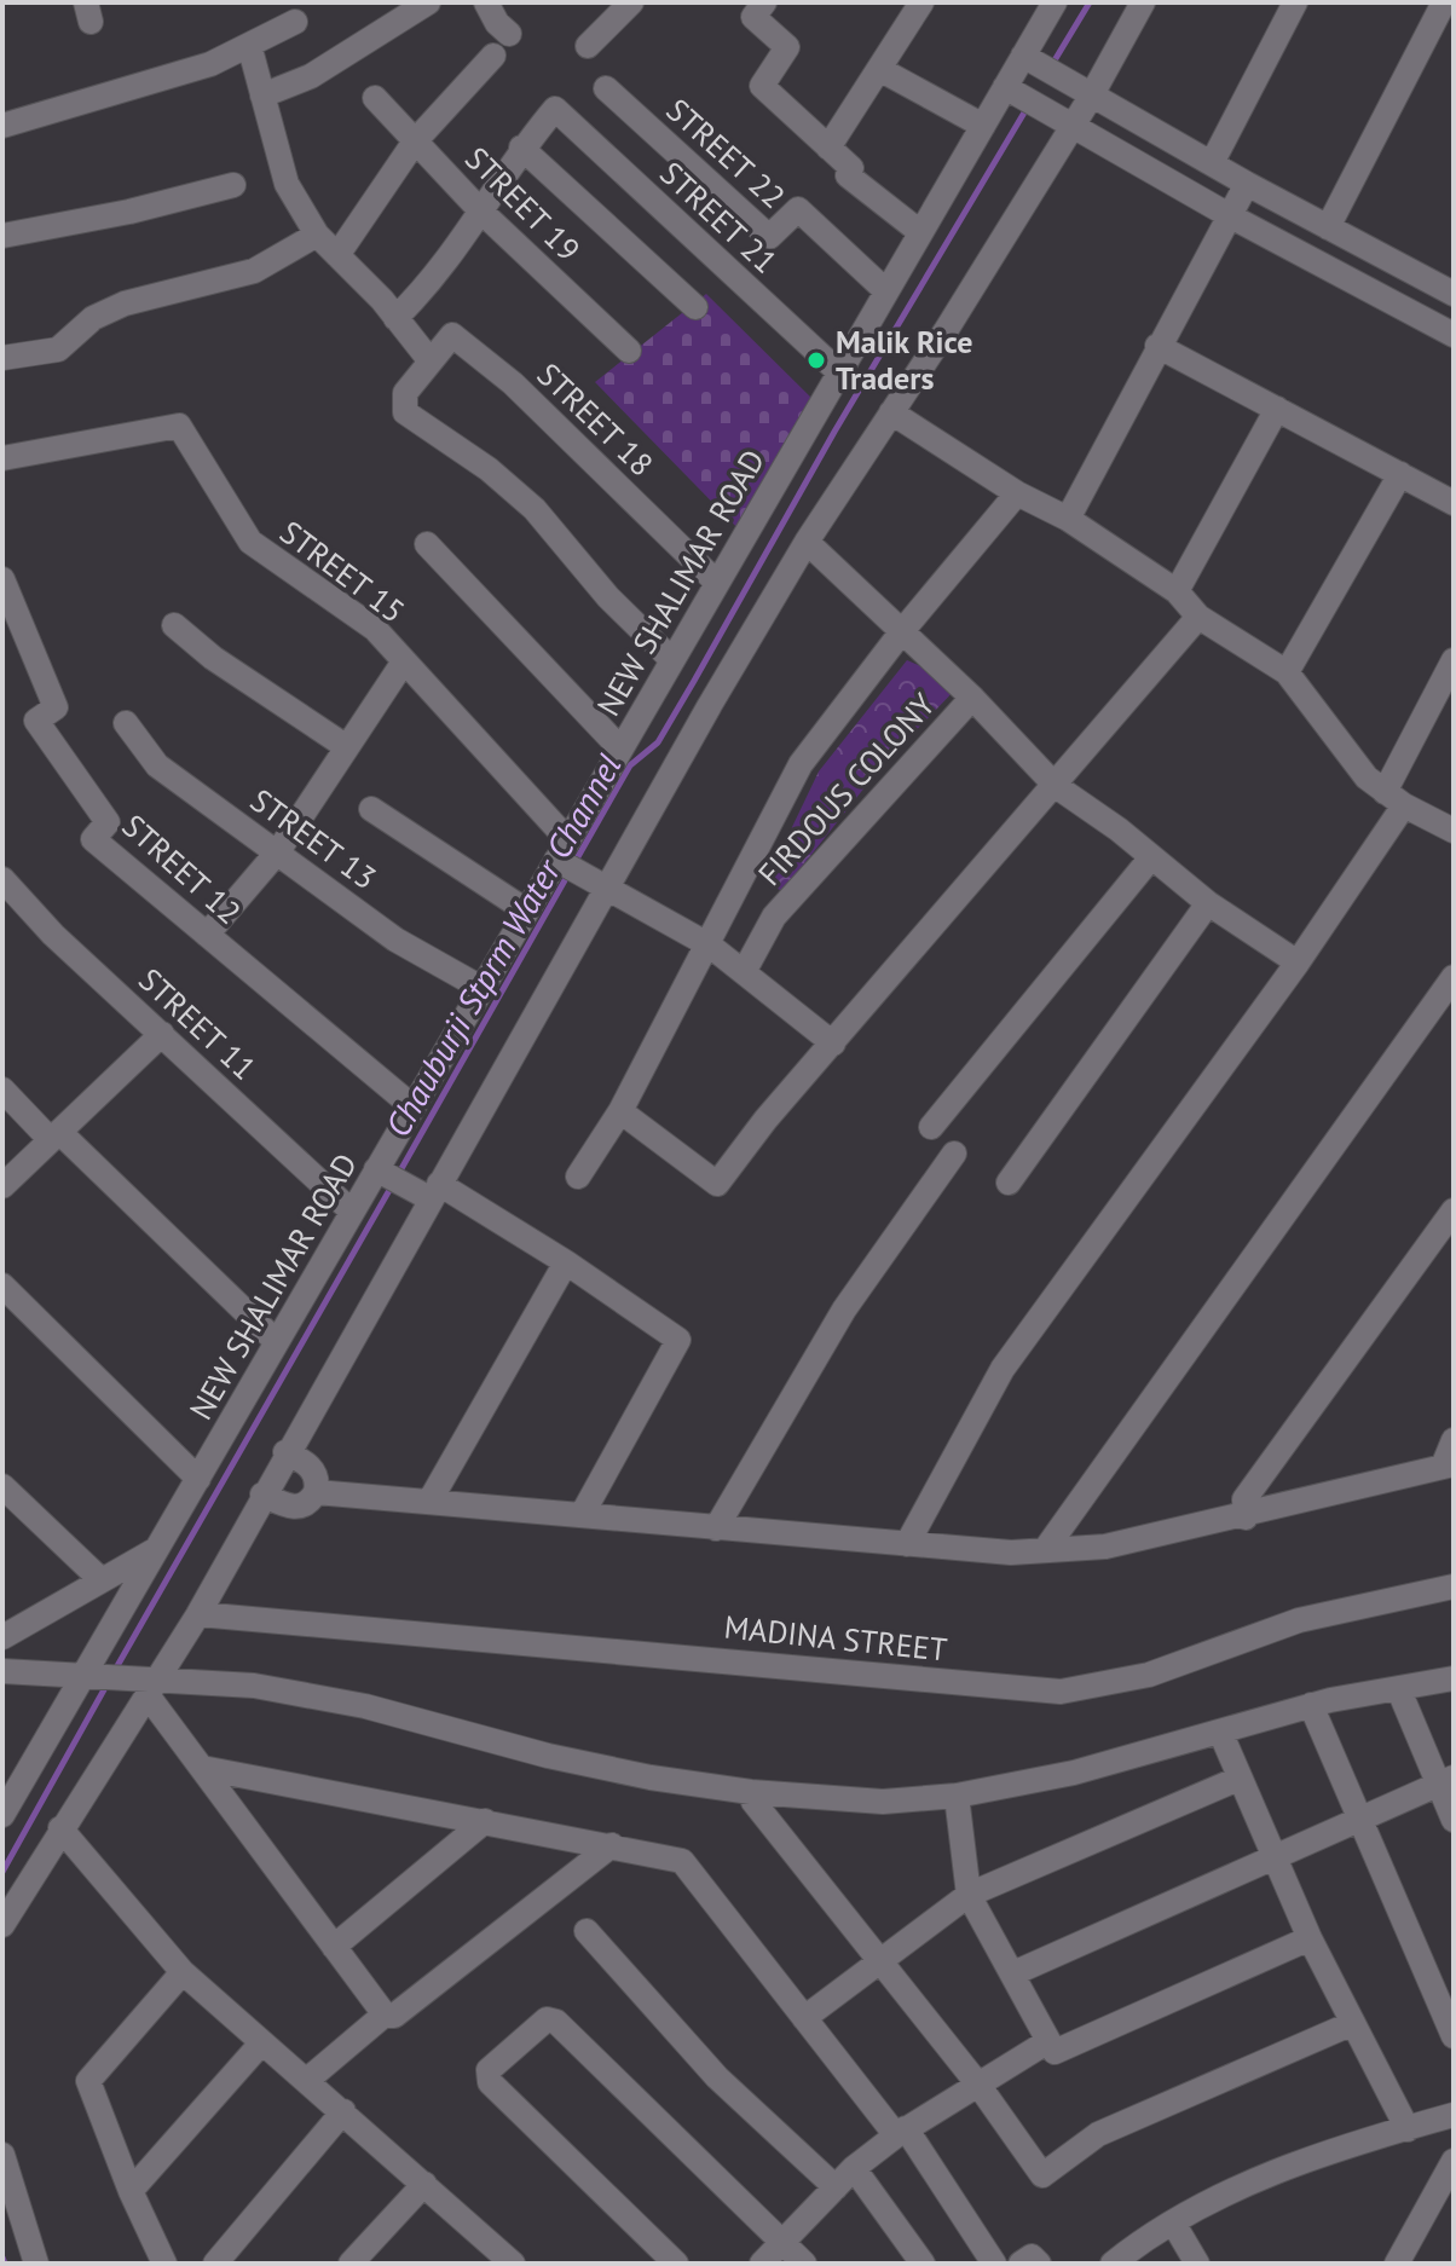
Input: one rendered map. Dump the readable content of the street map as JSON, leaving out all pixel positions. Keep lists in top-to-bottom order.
{
  "streets": {
    "street": [
      "STREET 22",
      "STREET 19",
      "STREET 21",
      "STREET 18",
      "STREET 15",
      "NEW SHALIMAR ROAD",
      "FIRDOUS COLONY",
      "STREET 13",
      "STREET 12",
      "STREET 11",
      "MADINA STREET"
    ]
  },
  "crossings": [
    ["STREET 22", "NEW SHALIMAR ROAD"],
    ["STREET 21", "NEW SHALIMAR ROAD"],
    ["STREET 18", "NEW SHALIMAR ROAD"],
    ["STREET 15", "NEW SHALIMAR ROAD"],
    ["NEW SHALIMAR ROAD", "STREET 13"],
    ["NEW SHALIMAR ROAD", "STREET 12"],
    ["NEW SHALIMAR ROAD", "STREET 11"]
  ],
  "water": ["Chauburji Stprm Water Channel"],
  "places": ["Malik Rice Traders"]
}
